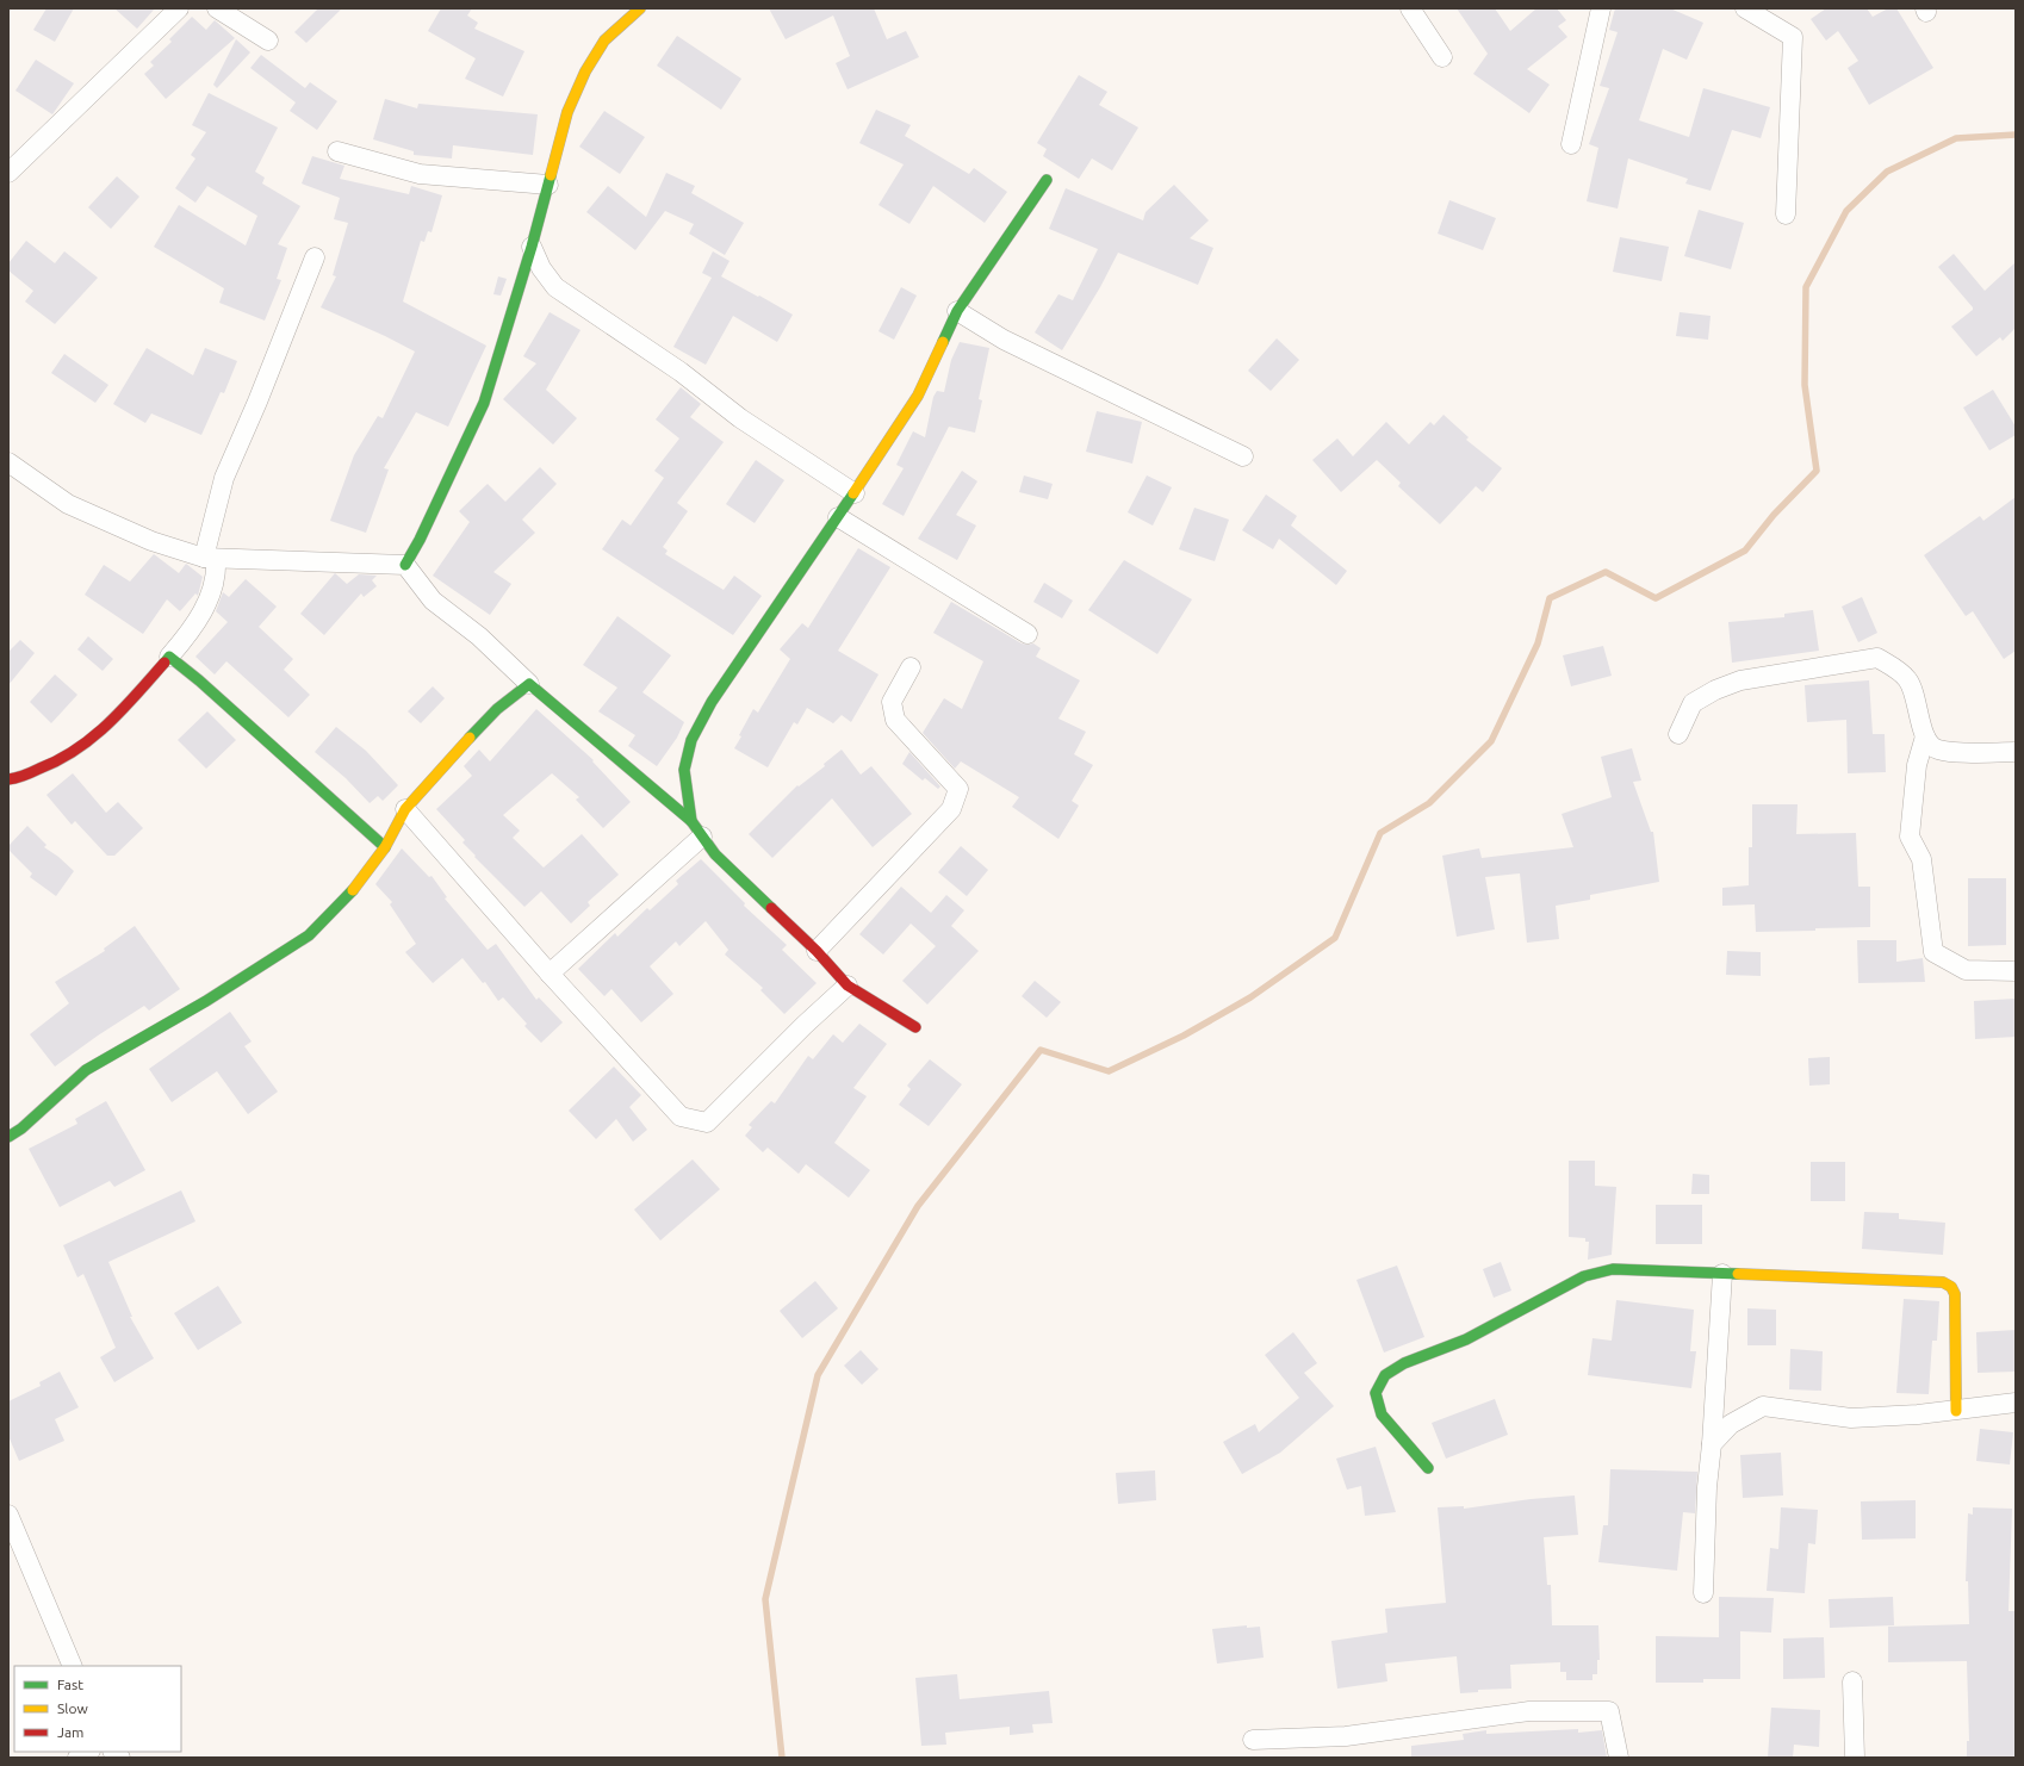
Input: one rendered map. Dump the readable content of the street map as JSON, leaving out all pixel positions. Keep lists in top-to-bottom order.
{
  "legend": ["Fast", "Slow", "Jam"]
}
